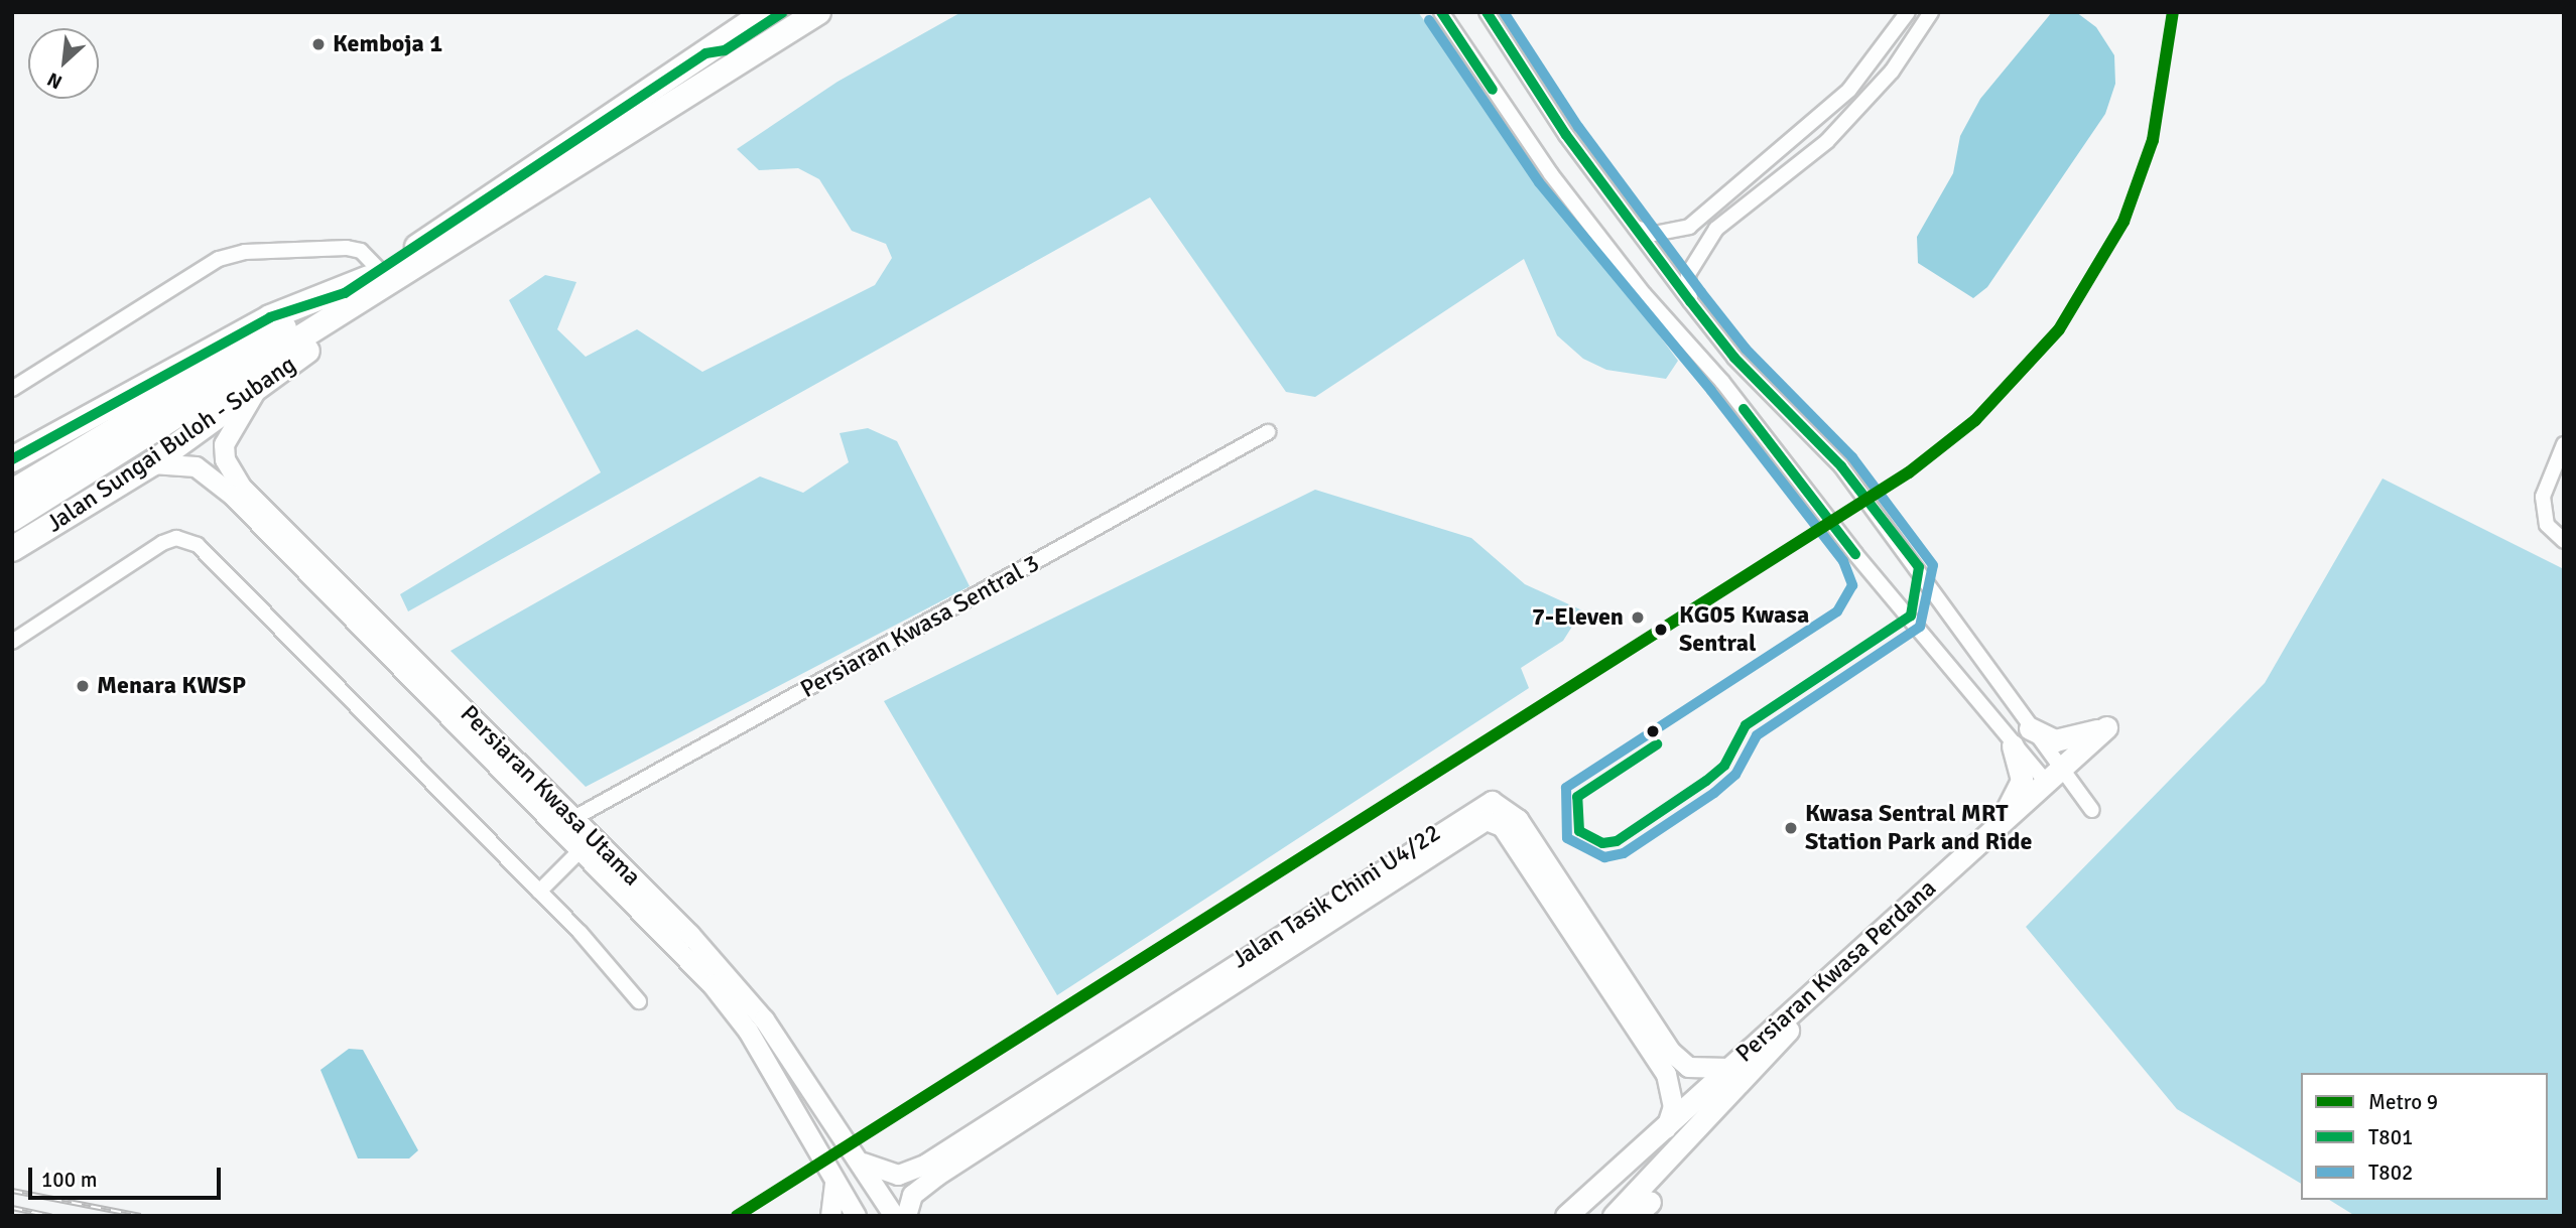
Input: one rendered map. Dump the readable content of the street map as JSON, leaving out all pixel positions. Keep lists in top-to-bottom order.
{
  "streets": {
    "highway": ["Jalan Sungai Buloh - Subang"],
    "main road": ["Persiaran Kwasa Perdana"],
    "street": ["Persiaran Kwasa Sentral 3", "Persiaran Kwasa Utama", "Jalan Tasik Chini U4/22"]
  },
  "crossings": [
    ["Jalan Sungai Buloh - Subang", "Persiaran Kwasa Utama"],
    ["Persiaran Kwasa Sentral 3", "Persiaran Kwasa Utama"],
    ["Persiaran Kwasa Utama", "Jalan Tasik Chini U4/22"]
  ],
  "places": [
    "Kemboja 1",
    "7-Eleven",
    "KG05 Kwasa Sentral",
    "Menara KWSP",
    "Kwasa Sentral MRT Station Park and Ride"
  ],
  "lines": ["metro line 9", "transit line T801", "transit line T802"],
  "legend": ["Metro 9", "T801", "T802"],
  "scale_bar": "100 m",
  "north": "bottom left"
}
